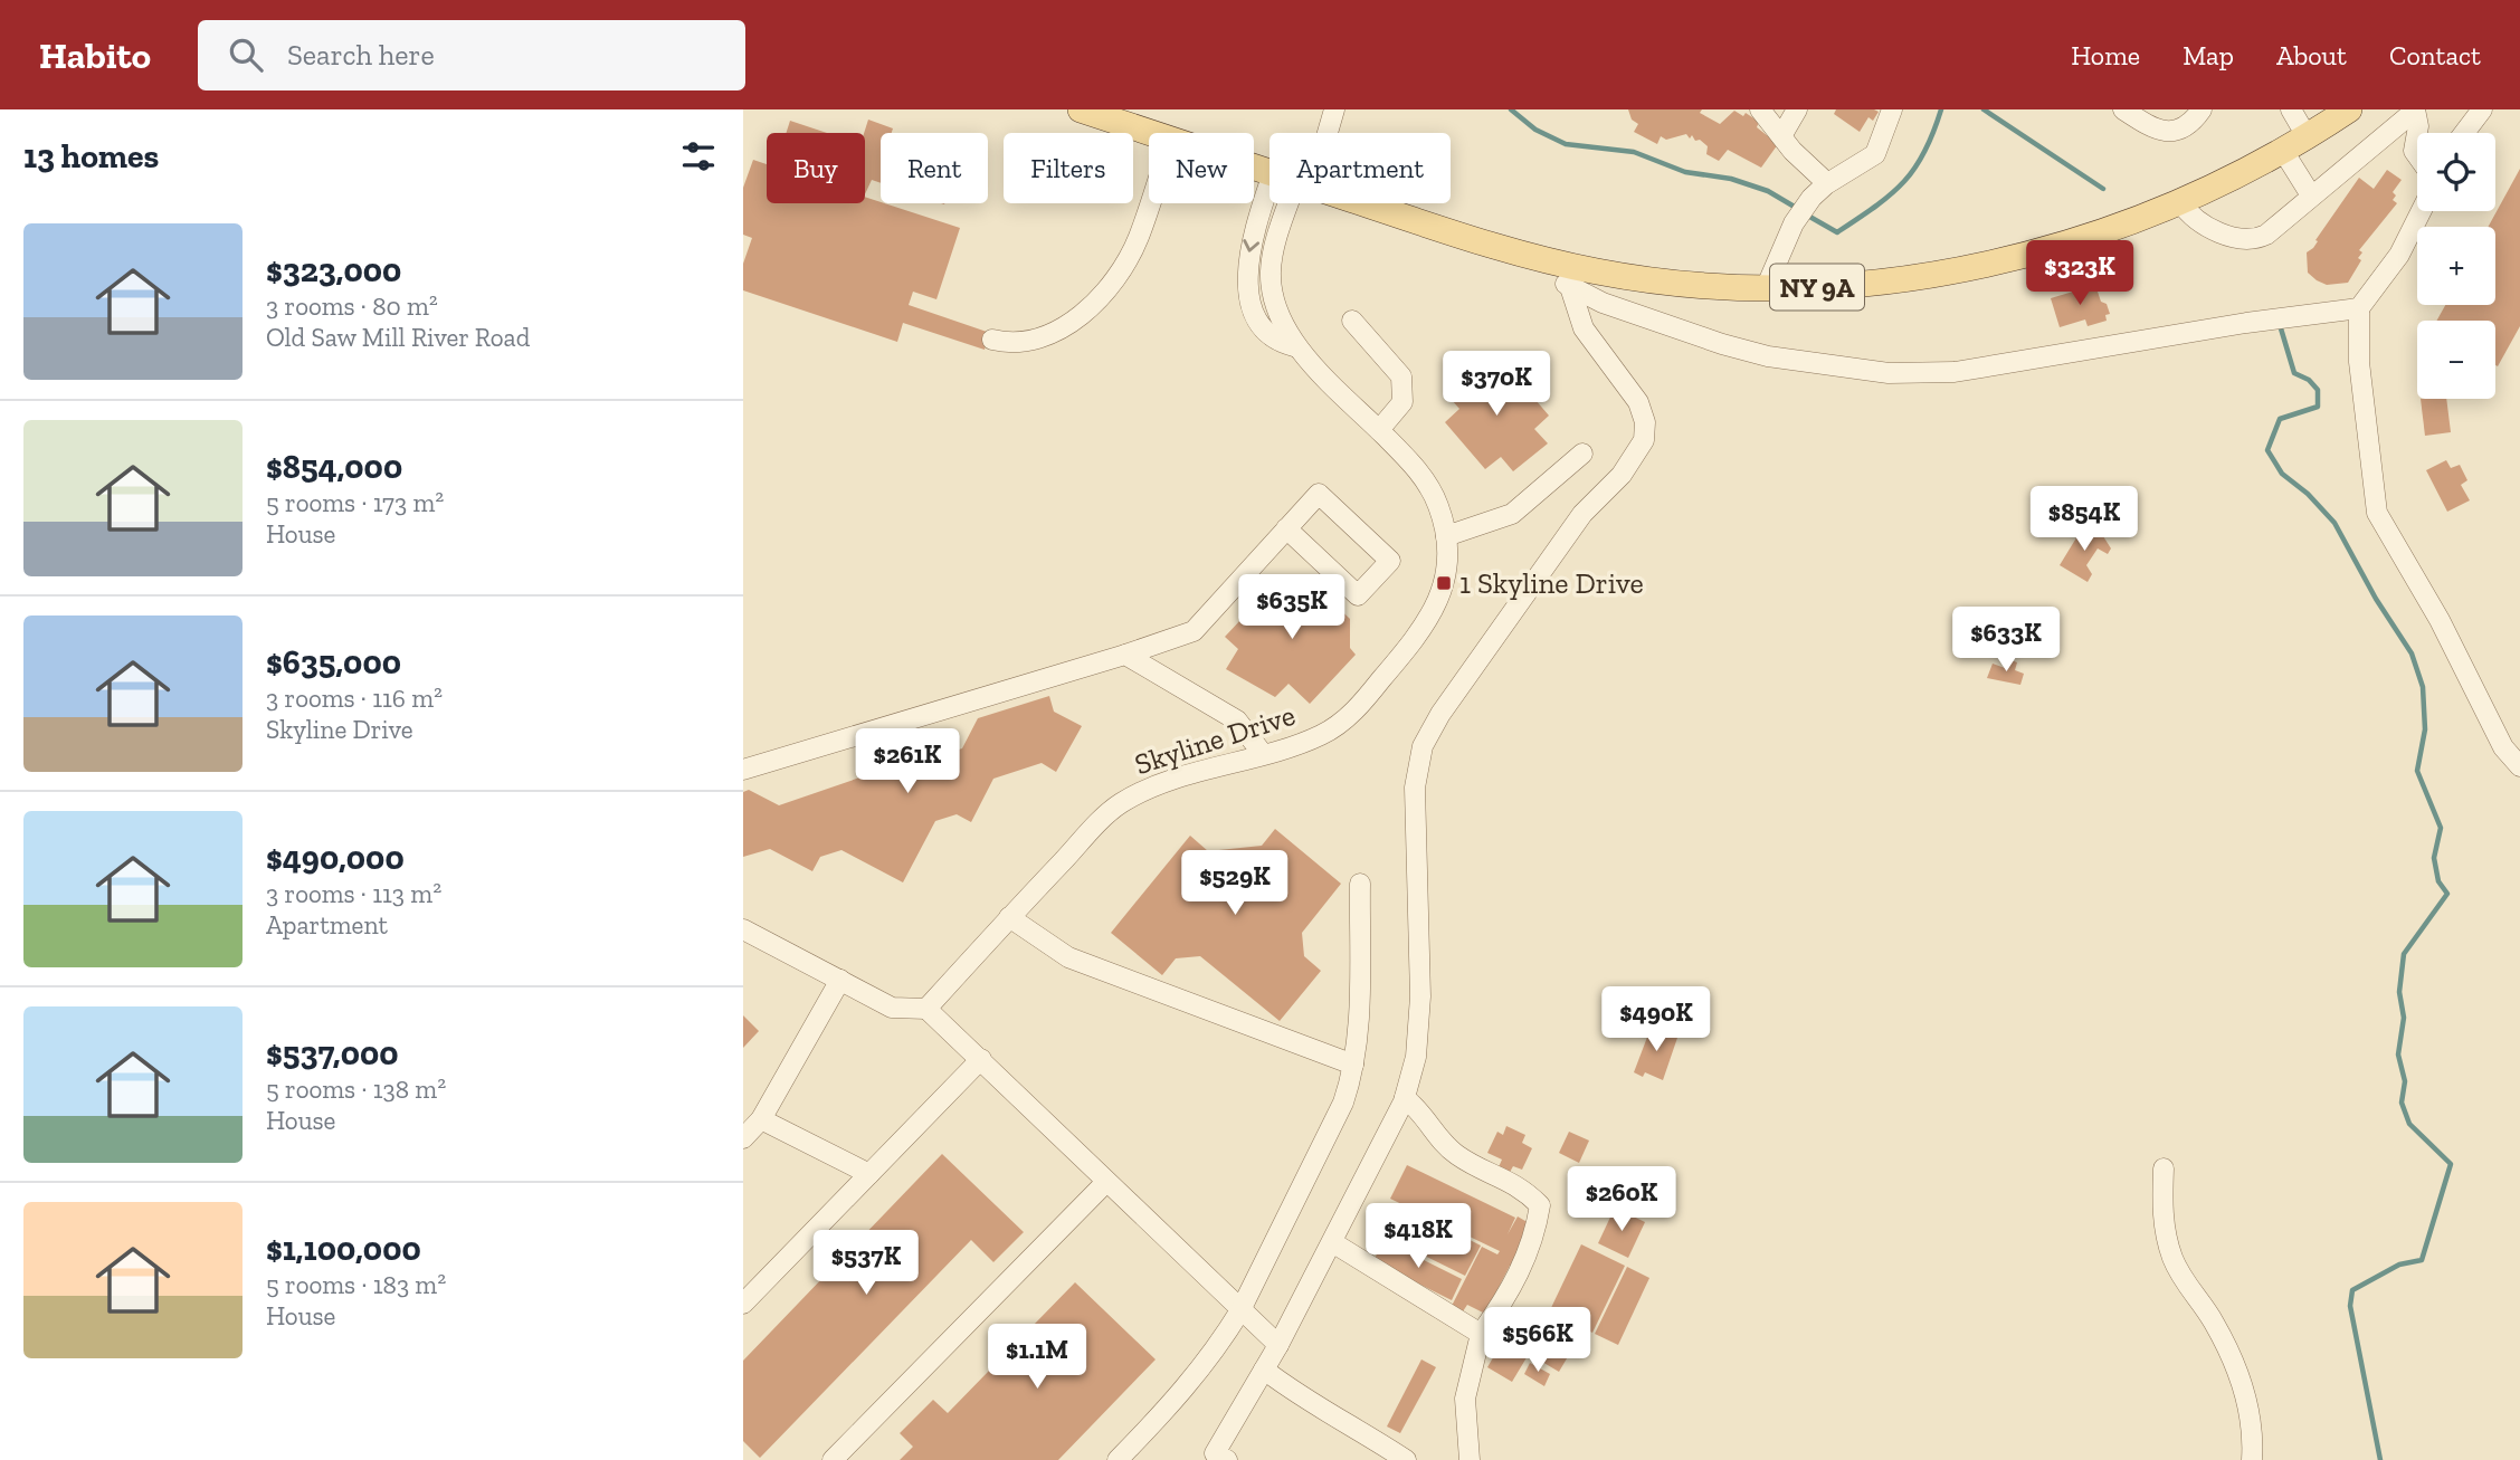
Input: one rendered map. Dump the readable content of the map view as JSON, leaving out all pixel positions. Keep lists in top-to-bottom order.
{
  "streets": {
    "main road": ["NY 9A"],
    "street": ["Skyline Drive"]
  },
  "places": {
    "transit": ["1 Skyline Drive"]
  },
  "page": {
    "header": "Habito",
    "search": "Search here",
    "nav": [
      "Home",
      "Map",
      "About",
      "Contact"
    ],
    "heading": "13 homes",
    "map_buttons": ["+", "−"],
    "chip": [
      "Buy",
      "Rent",
      "Filters",
      "New",
      "Apartment"
    ],
    "list": [
      {
        "name": "$323,000",
        "note": "3 rooms · 80 m² · Old Saw Mill River Road"
      },
      {
        "name": "$854,000",
        "note": "5 rooms · 173 m² · House"
      },
      {
        "name": "$635,000",
        "note": "3 rooms · 116 m² · Skyline Drive"
      },
      {
        "name": "$490,000",
        "note": "3 rooms · 113 m² · Apartment"
      },
      {
        "name": "$537,000",
        "note": "5 rooms · 138 m² · House"
      },
      {
        "name": "$1,100,000",
        "note": "5 rooms · 183 m² · House"
      }
    ],
    "price": [
      "$323K",
      "$370K",
      "$854K",
      "$635K",
      "$633K",
      "$261K",
      "$529K",
      "$490K",
      "$260K",
      "$418K",
      "$537K",
      "$566K",
      "$1.1M"
    ]
  }
}
